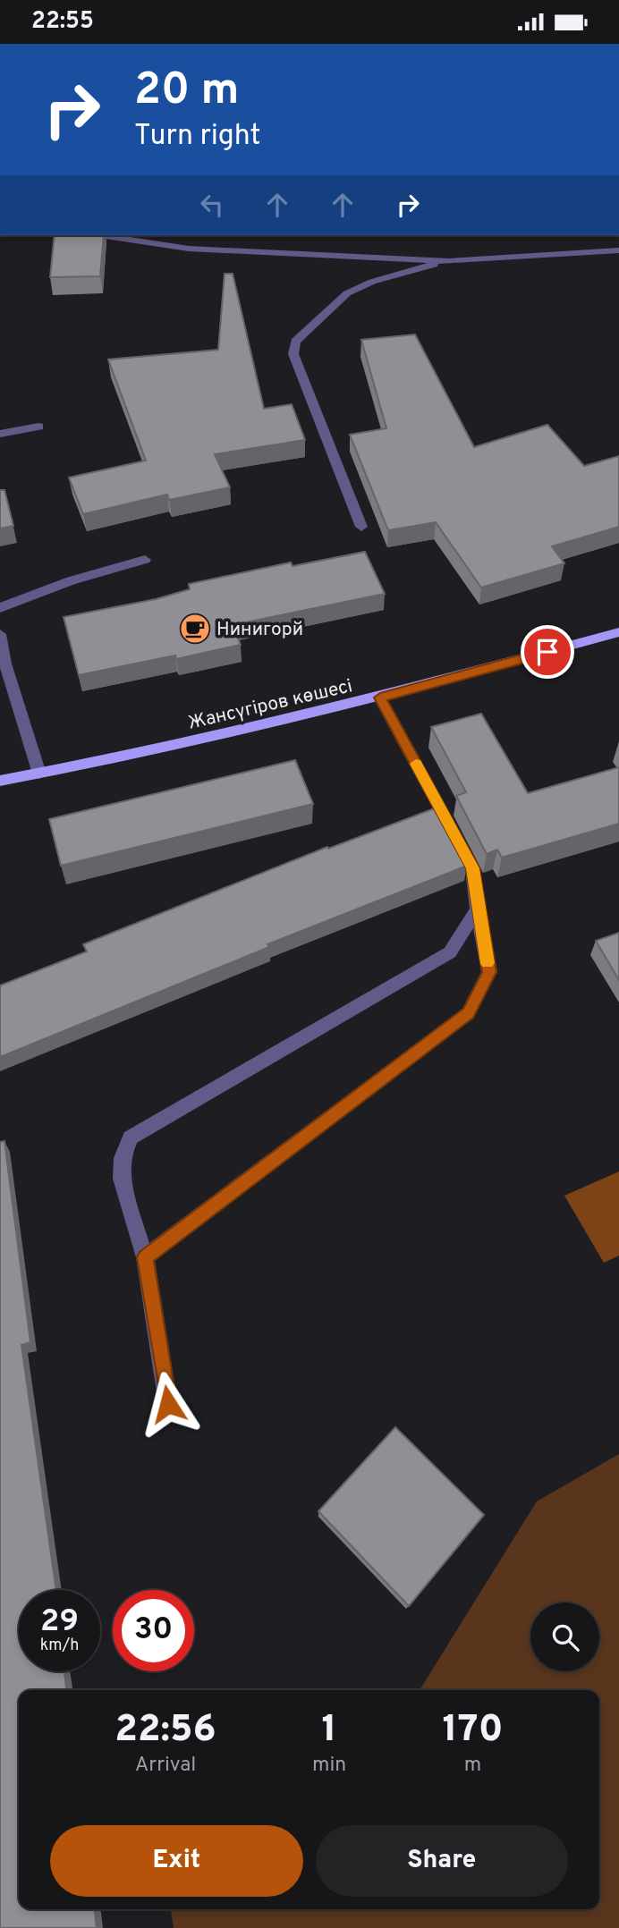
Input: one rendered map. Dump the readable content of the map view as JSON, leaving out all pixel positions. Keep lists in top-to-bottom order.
{
  "streets": {
    "main road": ["Жансүгіров көшесі"]
  },
  "places": {
    "cafe": ["Нинигорй"]
  },
  "page": {
    "status": "22:55",
    "turn": ["20 m", "Turn right"],
    "speed": "29 km/h",
    "limit": "30",
    "eta": [
      "22:56",
      "Arrival",
      "1",
      "min",
      "170",
      "m"
    ],
    "buttons": ["Exit", "Share"]
  }
}
